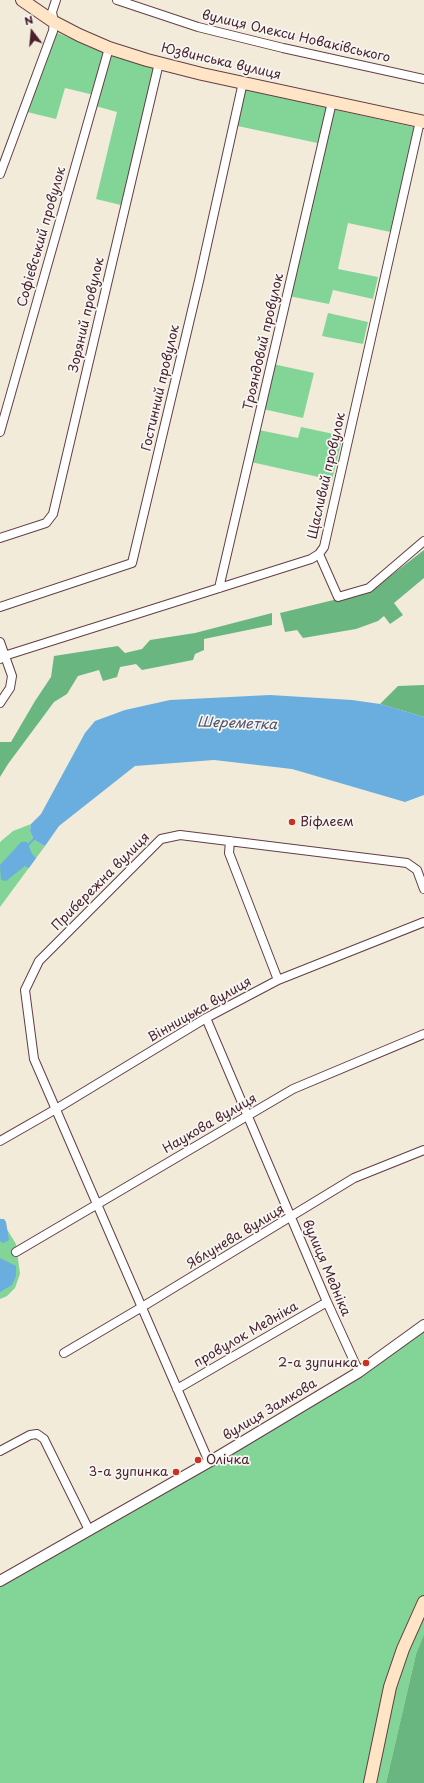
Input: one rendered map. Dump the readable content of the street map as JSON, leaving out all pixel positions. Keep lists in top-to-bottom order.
{
  "streets": {
    "main road": ["Юзвинська вулиця"],
    "street": [
      "вулиця Олекси Новаківського",
      "Софієвський провулок",
      "Зоряний провулок",
      "Трояндовий провулок",
      "Гостинний провулок",
      "Щасливий провулок",
      "Прибережна вулиця",
      "Вінницька вулиця",
      "Наукова вулиця",
      "Яблунева вулиця",
      "вулиця Медніка",
      "провулок Медніка",
      "вулиця Замкова"
    ]
  },
  "crossings": [
    ["Юзвинська вулиця", "Софієвський провулок"],
    ["Юзвинська вулиця", "Зоряний провулок"],
    ["Юзвинська вулиця", "Трояндовий провулок"],
    ["Юзвинська вулиця", "Гостинний провулок"],
    ["Юзвинська вулиця", "Щасливий провулок"],
    ["Трояндовий провулок", "Щасливий провулок"],
    ["Прибережна вулиця", "Вінницька вулиця"],
    ["Прибережна вулиця", "Наукова вулиця"],
    ["Прибережна вулиця", "Яблунева вулиця"],
    ["Прибережна вулиця", "провулок Медніка"],
    ["Прибережна вулиця", "вулиця Замкова"],
    ["Вінницька вулиця", "вулиця Медніка"],
    ["Наукова вулиця", "вулиця Медніка"],
    ["Яблунева вулиця", "вулиця Медніка"],
    ["вулиця Медніка", "провулок Медніка"],
    ["вулиця Медніка", "вулиця Замкова"]
  ],
  "water": ["Шереметка"],
  "places": [
    "Віфлеєм",
    "2-а зупинка",
    "Олічка",
    "3-а зупинка"
  ],
  "north": "top"
}
